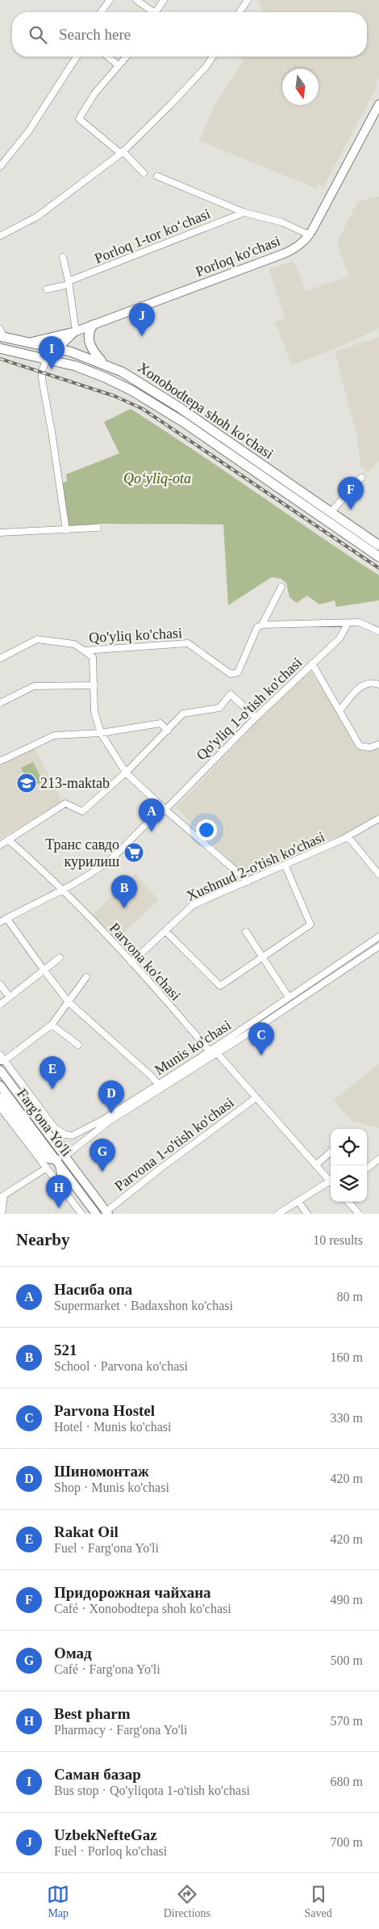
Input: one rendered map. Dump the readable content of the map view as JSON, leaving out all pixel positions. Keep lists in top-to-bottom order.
{
  "streets": {
    "highway": ["Xonobodtepa shoh ko'chasi"],
    "main road": ["Porloq ko'chasi", "Farg'ona Yo'li"],
    "street": [
      "Porloq 1-tor koʻchasi",
      "Qo'yliq ko'chasi",
      "Qo'yliq 1-o'tish ko'chasi",
      "Xushnud 2-o'tish ko'chasi",
      "Parvona ko'chasi",
      "Munis ko'chasi",
      "Parvona 1-o'tish ko'chasi"
    ]
  },
  "crossings": [
    ["Porloq 1-tor koʻchasi", "Porloq ko'chasi"],
    ["Porloq ko'chasi", "Xonobodtepa shoh ko'chasi"],
    ["Qo'yliq 1-o'tish ko'chasi", "Parvona ko'chasi"],
    ["Xushnud 2-o'tish ko'chasi", "Parvona ko'chasi"],
    ["Parvona ko'chasi", "Munis ko'chasi"],
    ["Munis ko'chasi", "Farg'ona Yo'li"],
    ["Farg'ona Yo'li", "Parvona 1-o'tish ko'chasi"]
  ],
  "parks": ["Qo‘yliq-ota"],
  "places": {
    "school or university": ["213-maktab"],
    "supermarket": ["Транс савдо курилиш"]
  },
  "north": "bottom",
  "page": {
    "search": "Search here",
    "pins": [
      "J",
      "I",
      "F",
      "A",
      "B",
      "C",
      "E",
      "D",
      "G",
      "H"
    ],
    "heading": ["Nearby", "10 results"],
    "list": [
      {
        "mark": "A",
        "name": "Насиба опа",
        "note": "Supermarket · Badaxshon ko'chasi",
        "value": "80 m"
      },
      {
        "mark": "B",
        "name": "521",
        "note": "School · Parvona ko'chasi",
        "value": "160 m"
      },
      {
        "mark": "C",
        "name": "Parvona Hostel",
        "note": "Hotel · Munis ko'chasi",
        "value": "330 m"
      },
      {
        "mark": "D",
        "name": "Шиномонтаж",
        "note": "Shop · Munis ko'chasi",
        "value": "420 m"
      },
      {
        "mark": "E",
        "name": "Rakat Oil",
        "note": "Fuel · Farg'ona Yo'li",
        "value": "420 m"
      },
      {
        "mark": "F",
        "name": "Придорожная чайхана",
        "note": "Café · Xonobodtepa shoh ko'chasi",
        "value": "490 m"
      },
      {
        "mark": "G",
        "name": "Омад",
        "note": "Café · Farg'ona Yo'li",
        "value": "500 m"
      },
      {
        "mark": "H",
        "name": "Best pharm",
        "note": "Pharmacy · Farg'ona Yo'li",
        "value": "570 m"
      },
      {
        "mark": "I",
        "name": "Саман базар",
        "note": "Bus stop · Qo'yliqota 1-o'tish ko'chasi",
        "value": "680 m"
      },
      {
        "mark": "J",
        "name": "UzbekNefteGaz",
        "note": "Fuel · Porloq ko'chasi",
        "value": "700 m"
      }
    ],
    "nav": ["Map", "Directions", "Saved"]
  }
}
